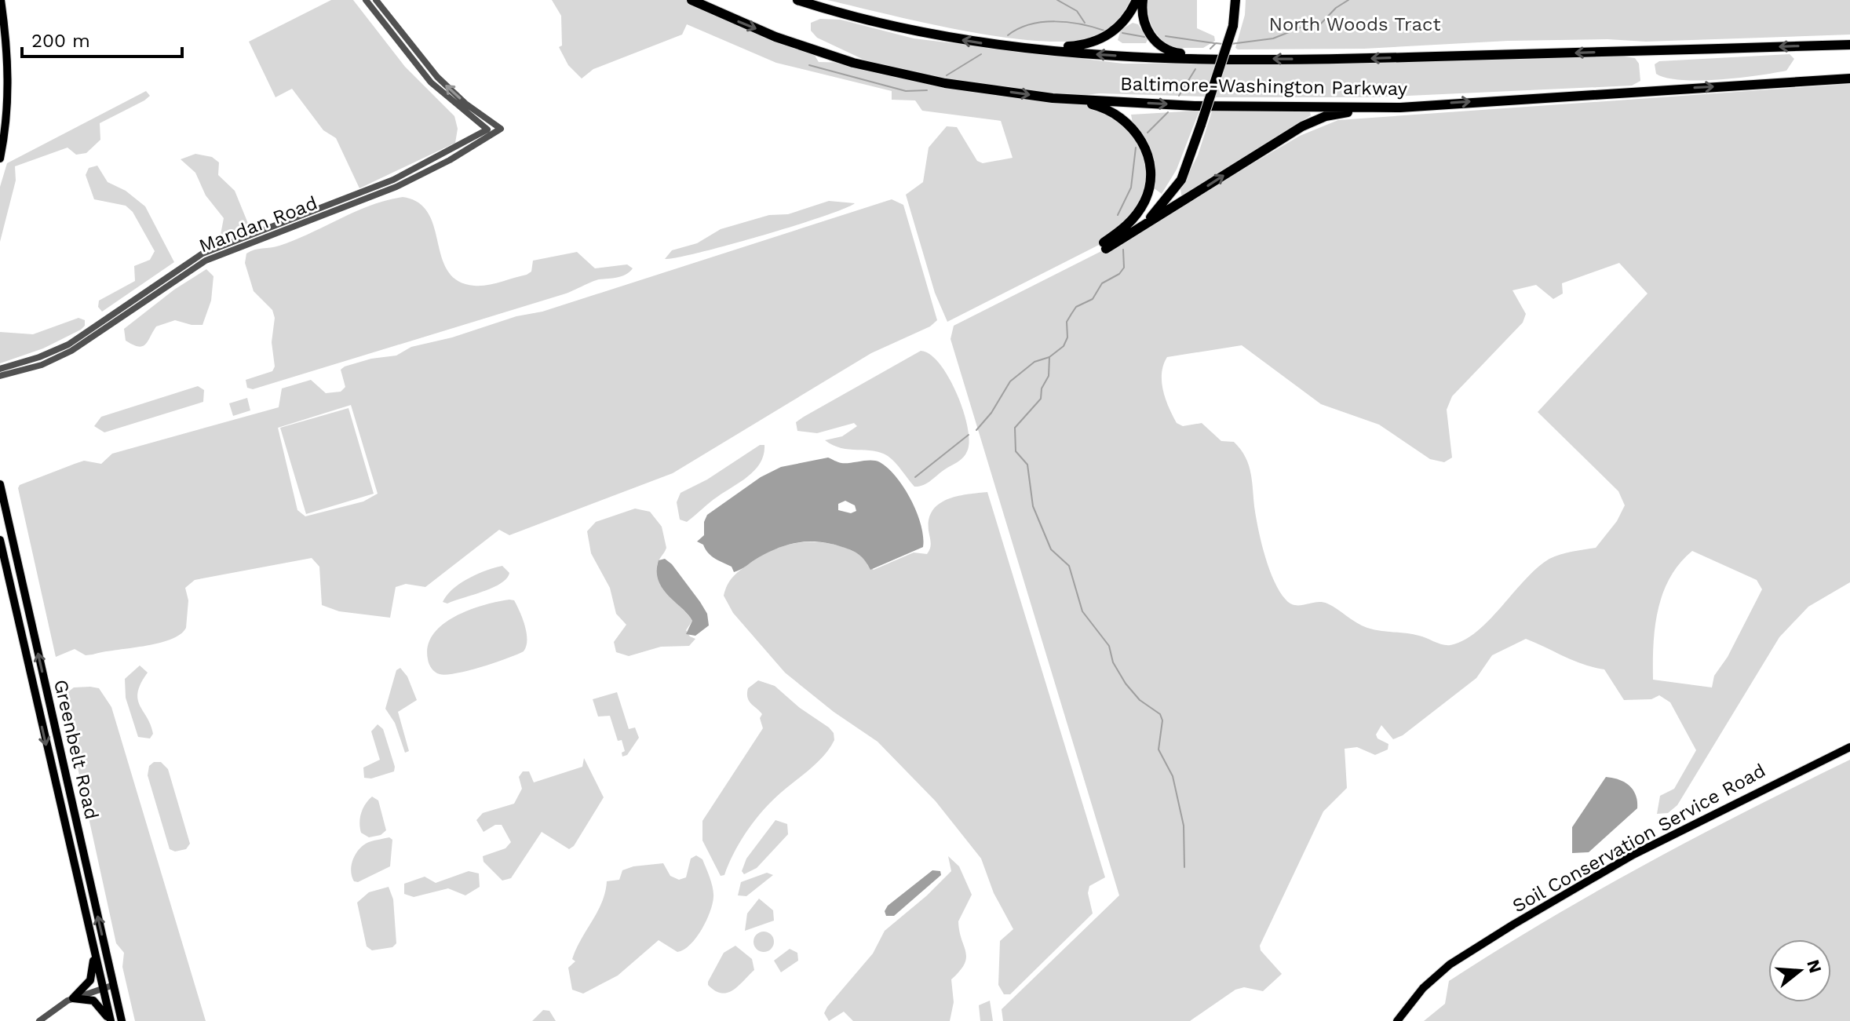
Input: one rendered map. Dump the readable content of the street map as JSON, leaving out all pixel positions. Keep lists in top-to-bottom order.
{
  "streets": {
    "highway": ["Baltimore-Washington Parkway"],
    "main road": ["Greenbelt Road", "Soil Conservation Service Road"],
    "street": ["Mandan Road"]
  },
  "parks": ["North Woods Tract"],
  "scale_bar": "200 m",
  "north": "right"
}
